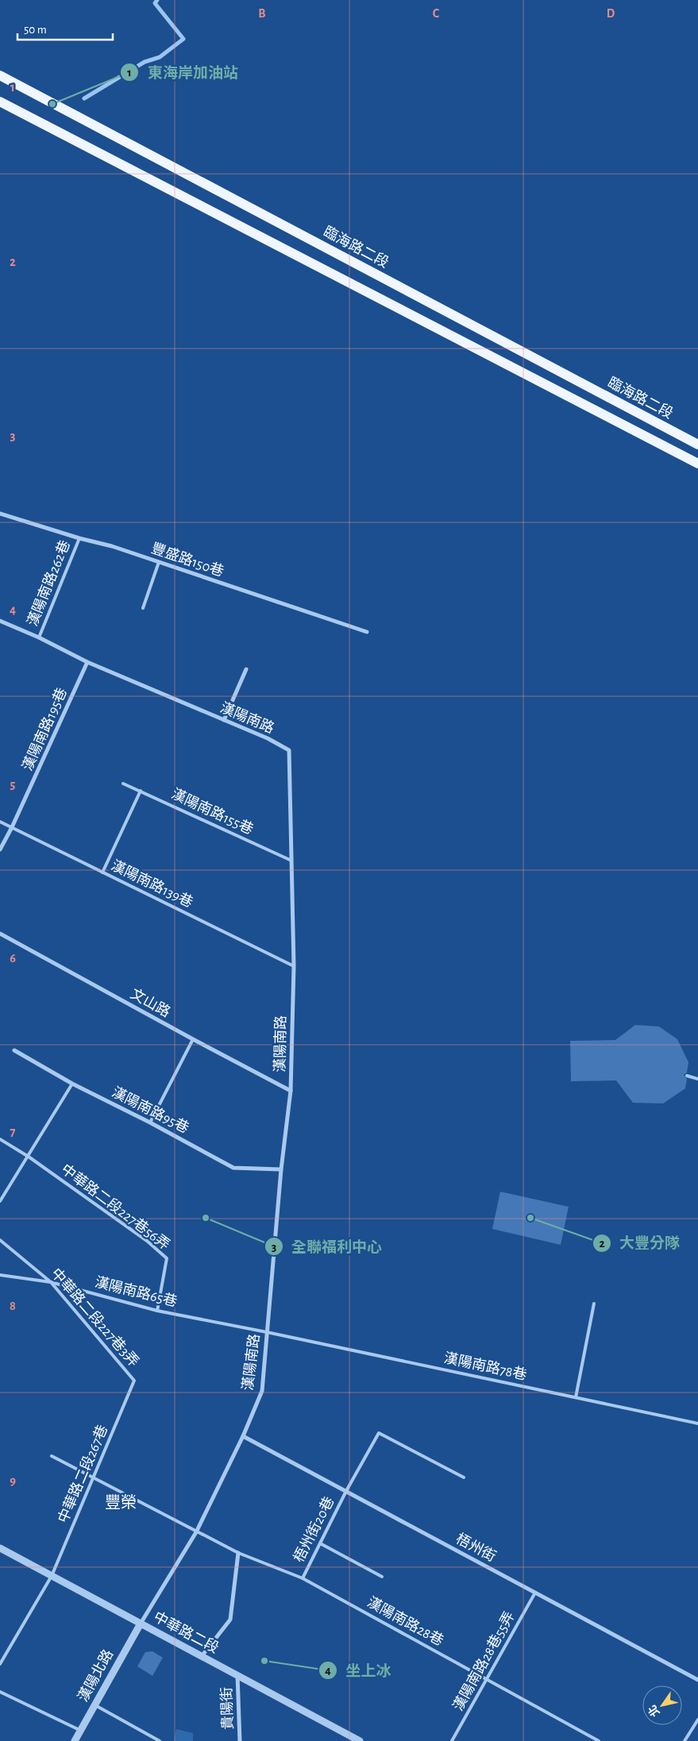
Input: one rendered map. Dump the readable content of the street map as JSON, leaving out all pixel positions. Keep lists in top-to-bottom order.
{
  "streets": {
    "main road": ["臨海路二段"],
    "street": [
      "豐盛路150巷",
      "漢陽南路",
      "漢陽南路195巷",
      "文山路",
      "漢陽南路95巷",
      "梧州街",
      "中華路二段",
      "漢陽北路",
      "貴陽街"
    ],
    "lane": [
      "漢陽南路262巷",
      "漢陽南路155巷",
      "漢陽南路139巷",
      "中華路二段227巷56弄",
      "漢陽南路65巷",
      "中華路二段227巷3弄",
      "漢陽南路78巷",
      "中華路二段267巷",
      "梧州街20巷",
      "漢陽南路28巷",
      "漢陽南路28巷55弄"
    ]
  },
  "crossings": [
    ["豐盛路150巷", "漢陽南路262巷"],
    ["漢陽南路262巷", "漢陽南路"],
    ["漢陽南路", "漢陽南路195巷"],
    ["漢陽南路", "漢陽南路155巷"],
    ["漢陽南路", "漢陽南路139巷"],
    ["漢陽南路", "文山路"],
    ["漢陽南路", "漢陽南路95巷"],
    ["漢陽南路", "漢陽南路65巷"],
    ["漢陽南路", "漢陽南路78巷"],
    ["漢陽南路", "梧州街"],
    ["漢陽南路", "漢陽南路28巷"],
    ["漢陽南路", "中華路二段"],
    ["漢陽南路", "漢陽北路"],
    ["漢陽南路195巷", "漢陽南路139巷"],
    ["中華路二段227巷56弄", "漢陽南路65巷"],
    ["漢陽南路65巷", "中華路二段227巷3弄"],
    ["漢陽南路65巷", "漢陽南路78巷"],
    ["中華路二段227巷3弄", "中華路二段267巷"],
    ["中華路二段267巷", "漢陽南路28巷"],
    ["中華路二段267巷", "中華路二段"],
    ["梧州街20巷", "梧州街"],
    ["梧州街20巷", "漢陽南路28巷"],
    ["梧州街", "漢陽南路28巷55弄"],
    ["漢陽南路28巷", "漢陽南路28巷55弄"],
    ["中華路二段", "漢陽北路"],
    ["中華路二段", "貴陽街"]
  ],
  "districts": ["豐榮"],
  "places": [
    "東海岸加油站",
    "全聯福利中心",
    "大豐分隊",
    "坐上冰"
  ],
  "scale_bar": "50 m",
  "north": "bottom left",
  "grid": {
    "columns": ["B", "C", "D"],
    "rows": [
      "1",
      "2",
      "3",
      "4",
      "5",
      "6",
      "7",
      "8",
      "9"
    ]
  }
}
